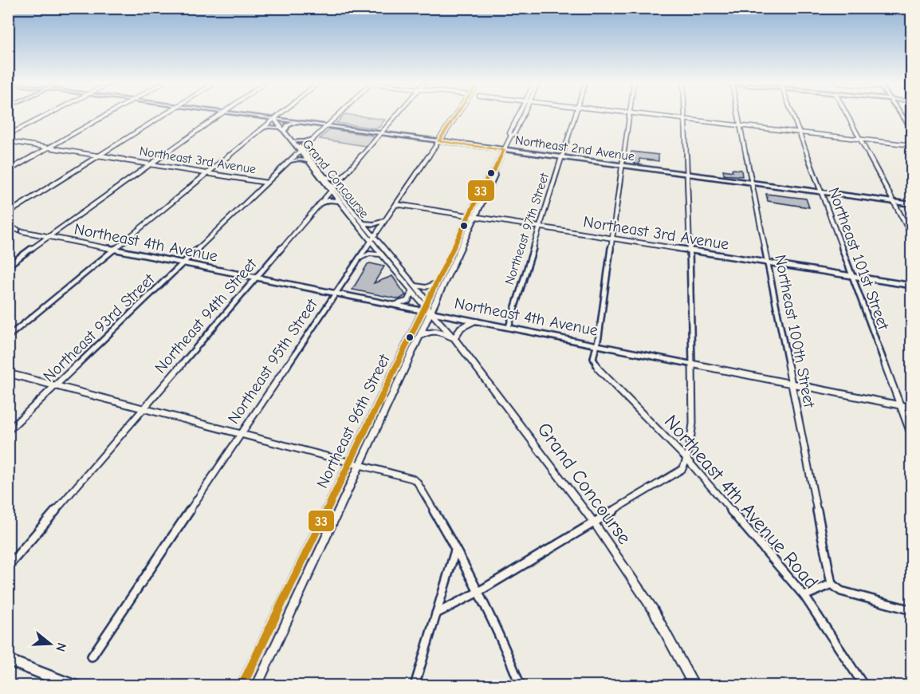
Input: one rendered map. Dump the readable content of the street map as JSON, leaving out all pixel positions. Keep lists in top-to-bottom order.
{
  "streets": {
    "main road": ["Northeast 2nd Avenue", "Northeast 95th Street"],
    "street": [
      "Northeast 3rd Avenue",
      "Grand Concourse",
      "Northeast 97th Street",
      "Northeast 4th Avenue",
      "Northeast 101st Street",
      "Northeast 94th Street",
      "Northeast 93rd Street",
      "Northeast 100th Street",
      "Northeast 96th Street",
      "Northeast 4th Avenue Road"
    ]
  },
  "crossings": [
    ["Northeast 2nd Avenue", "Grand Concourse"],
    ["Northeast 2nd Avenue", "Northeast 97th Street"],
    ["Northeast 2nd Avenue", "Northeast 101st Street"],
    ["Northeast 2nd Avenue", "Northeast 94th Street"],
    ["Northeast 2nd Avenue", "Northeast 93rd Street"],
    ["Northeast 2nd Avenue", "Northeast 100th Street"],
    ["Northeast 2nd Avenue", "Northeast 95th Street"],
    ["Northeast 2nd Avenue", "Northeast 96th Street"],
    ["Northeast 2nd Avenue", "Northeast 4th Avenue Road"],
    ["Northeast 3rd Avenue", "Northeast 97th Street"],
    ["Northeast 3rd Avenue", "Northeast 101st Street"],
    ["Northeast 3rd Avenue", "Northeast 93rd Street"],
    ["Northeast 3rd Avenue", "Northeast 100th Street"],
    ["Northeast 3rd Avenue", "Northeast 95th Street"],
    ["Northeast 3rd Avenue", "Northeast 96th Street"],
    ["Northeast 3rd Avenue", "Northeast 4th Avenue Road"],
    ["Grand Concourse", "Northeast 4th Avenue"],
    ["Grand Concourse", "Northeast 94th Street"],
    ["Grand Concourse", "Northeast 93rd Street"],
    ["Grand Concourse", "Northeast 95th Street"],
    ["Grand Concourse", "Northeast 96th Street"],
    ["Northeast 97th Street", "Northeast 4th Avenue"],
    ["Northeast 4th Avenue", "Northeast 101st Street"],
    ["Northeast 4th Avenue", "Northeast 94th Street"],
    ["Northeast 4th Avenue", "Northeast 93rd Street"],
    ["Northeast 4th Avenue", "Northeast 100th Street"],
    ["Northeast 4th Avenue", "Northeast 95th Street"],
    ["Northeast 4th Avenue", "Northeast 96th Street"],
    ["Northeast 4th Avenue", "Northeast 4th Avenue Road"]
  ],
  "lines": ["transit line 33"],
  "north": "right"
}
